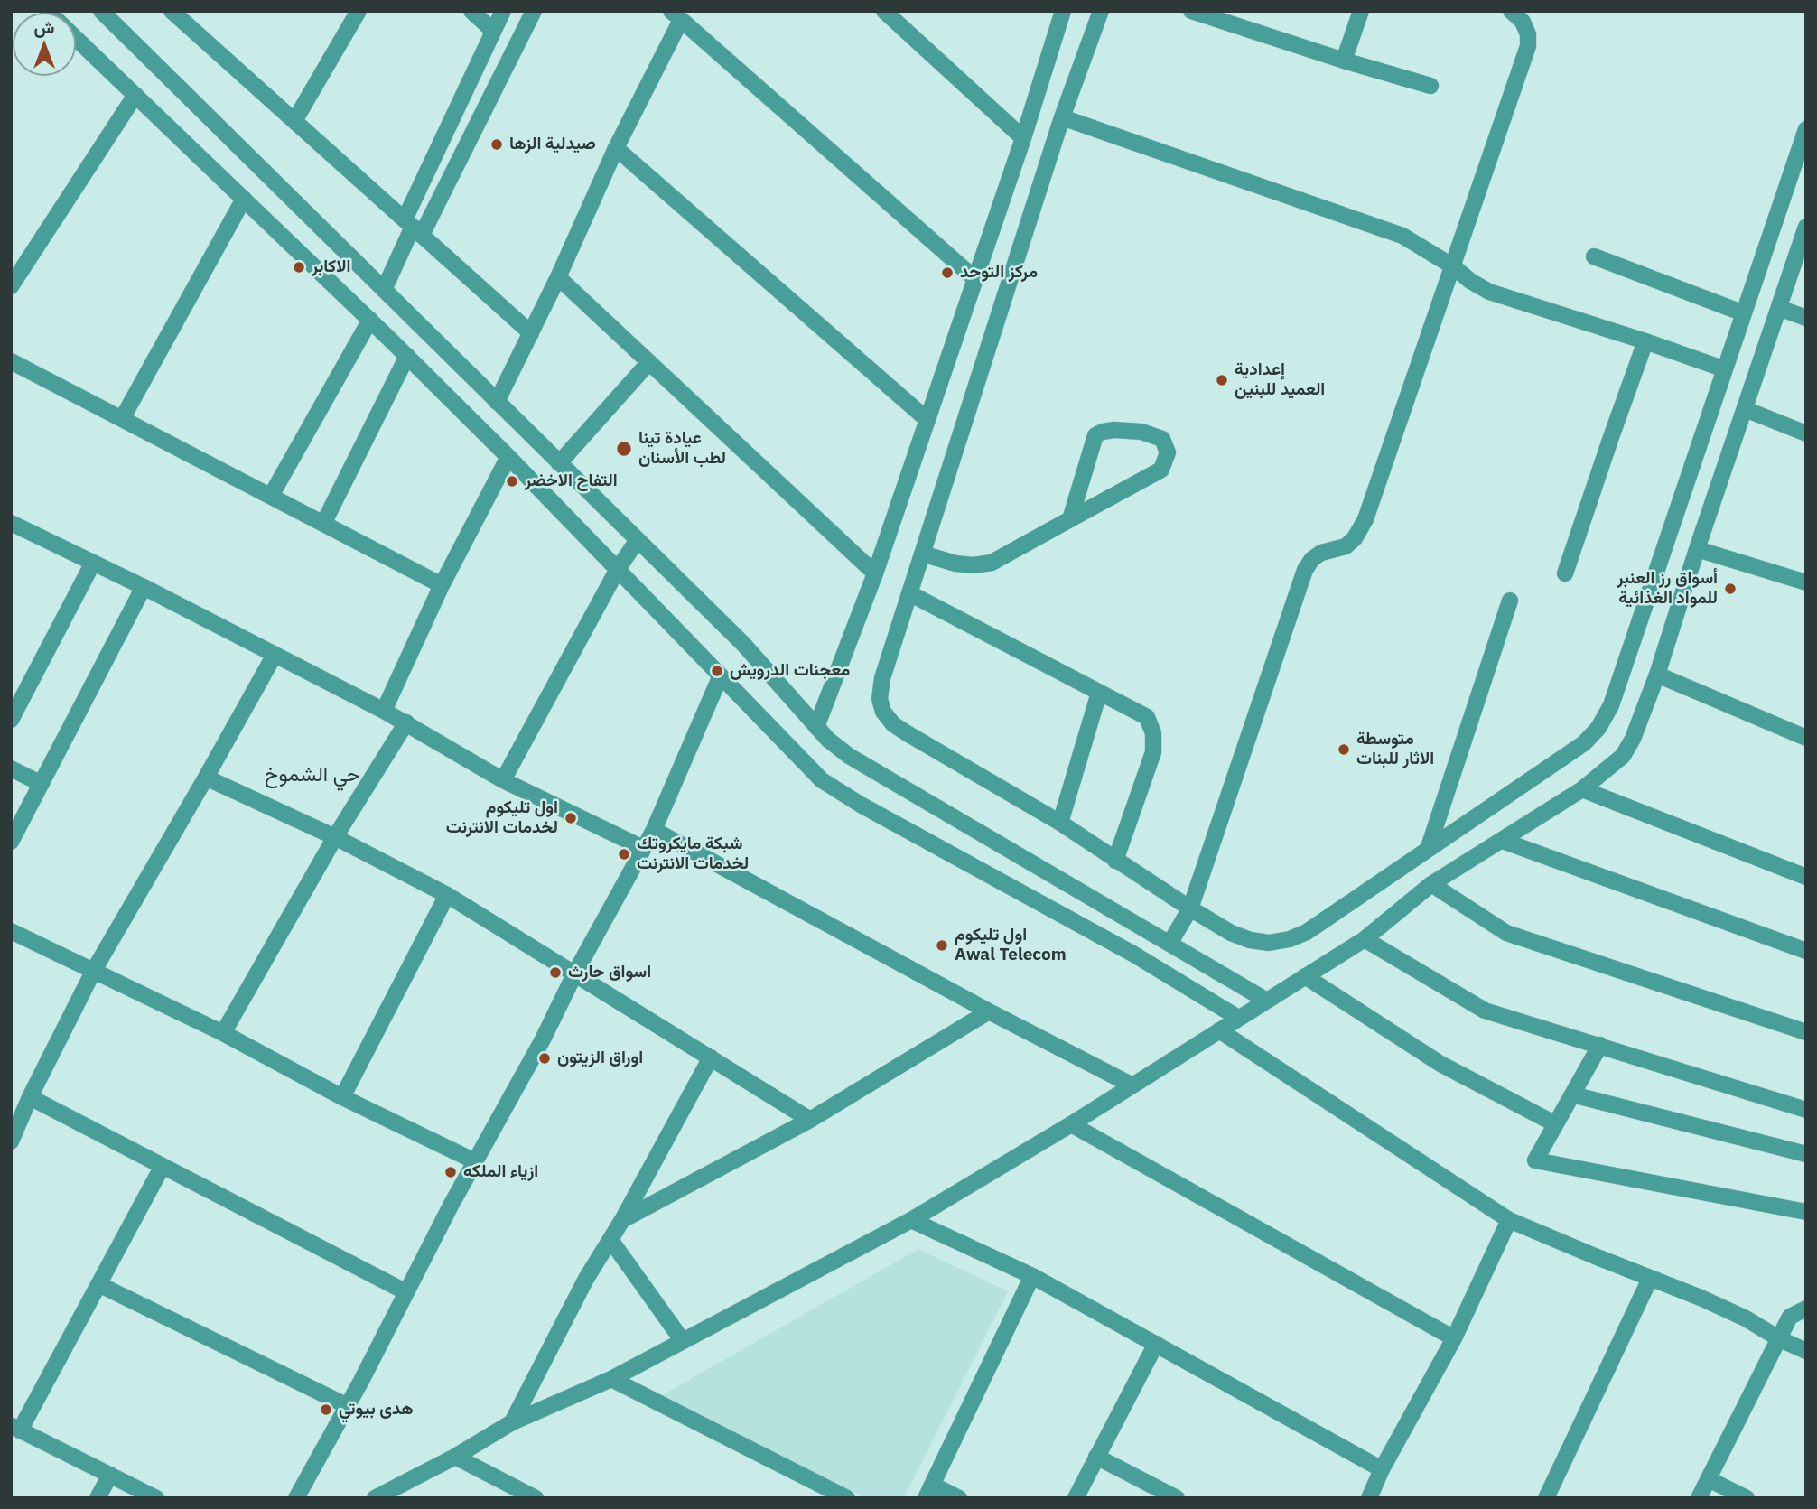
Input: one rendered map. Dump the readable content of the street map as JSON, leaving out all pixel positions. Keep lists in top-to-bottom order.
{
  "districts": ["حي الشموخ"],
  "places": [
    "صيدلية الزها",
    "الاكابر",
    "مركز التوحد",
    "إعدادية العميد للبنين",
    "عيادة تينا لطب الأسنان",
    "التفاح الاخضر",
    "أسواق رز العنبر للمواد الغذائية",
    "معجنات الدرويش",
    "متوسطة الاثار للبنات",
    "اول تليكوم لخدمات الانترنت",
    "شبكة مايكروتك لخدمات الانترنت",
    "اول تليكوم Awal Telecom",
    "اسواق حارث",
    "اوراق الزيتون",
    "ازياء الملكه",
    "هدى بيوتي"
  ],
  "north": "top"
}
